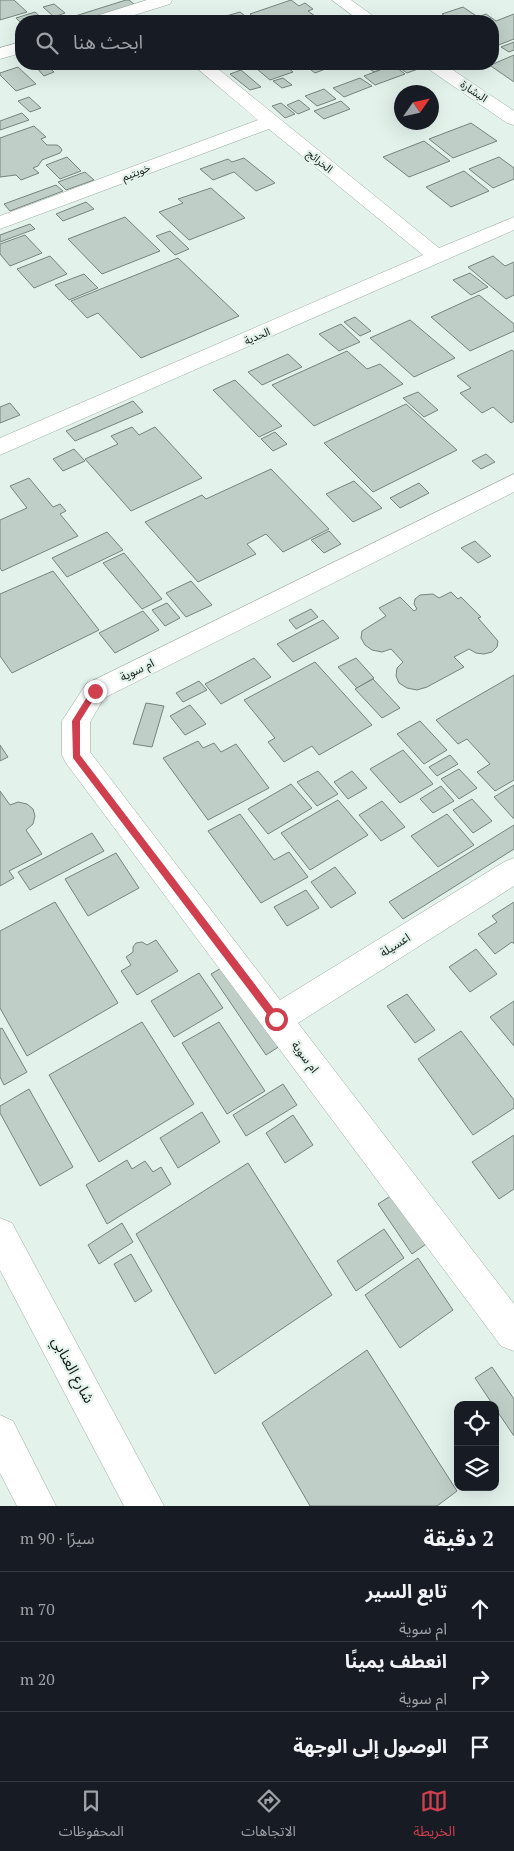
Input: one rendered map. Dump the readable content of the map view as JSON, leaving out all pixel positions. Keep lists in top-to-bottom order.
{
  "streets": {
    "street": [
      "البشارة",
      "الخرائج",
      "خويتيم",
      "الحدية",
      "ام سوية",
      "اعسيلة",
      "شارع العنابي"
    ]
  },
  "crossings": [
    ["الخرائج", "خويتيم"],
    ["الخرائج", "الحدية"],
    ["ام سوية", "اعسيلة"]
  ],
  "north": "top right",
  "page": {
    "search": "ابحث هنا",
    "heading": ["2 دقيقة", "سيرًا · 90 m"],
    "list": [
      ["تابع السير", "ام سوية", "70 m"],
      ["انعطف يمينًا", "ام سوية", "20 m"],
      "الوصول إلى الوجهة"
    ],
    "nav": ["الخريطة", "الاتجاهات", "المحفوظات"]
  }
}
